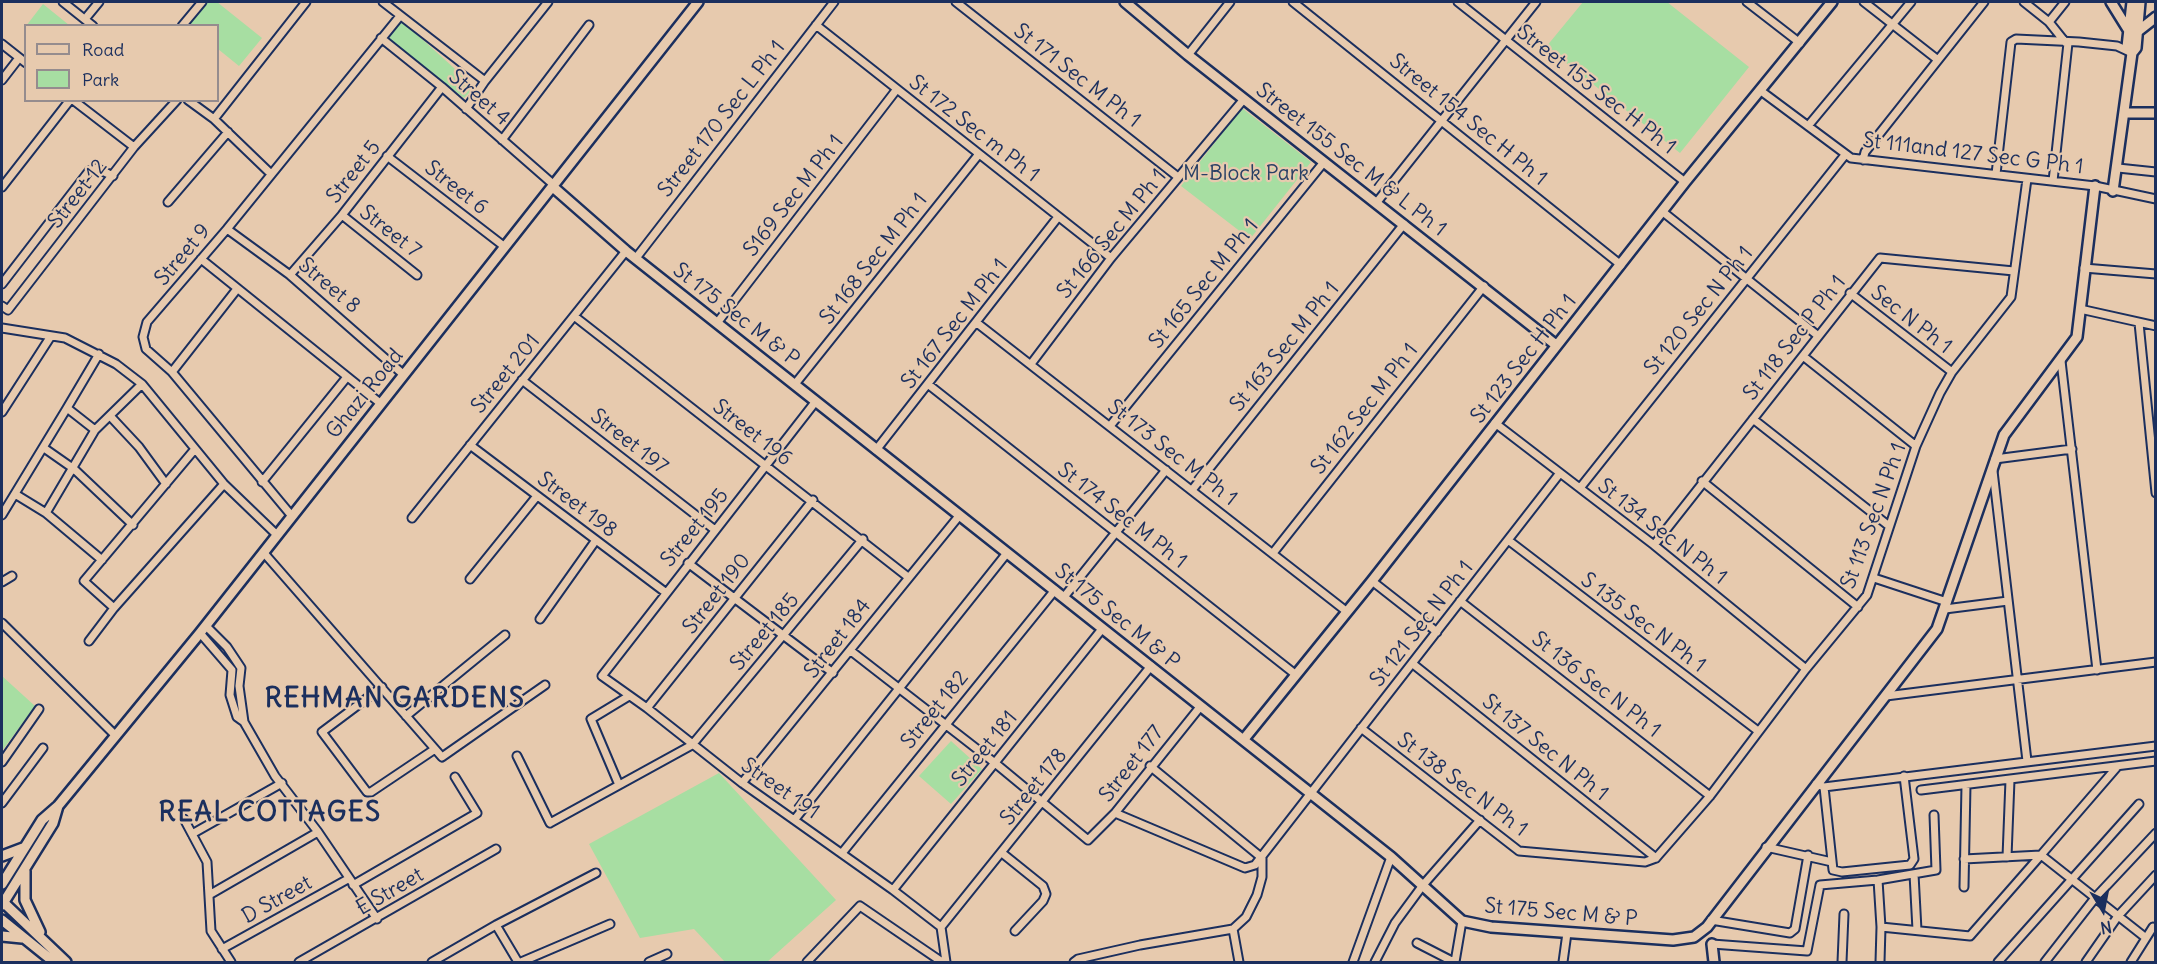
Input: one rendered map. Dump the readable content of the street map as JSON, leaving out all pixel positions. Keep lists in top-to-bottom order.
{
  "streets": {
    "street": [
      "St 171 Sec M Ph 1",
      "Street 153 Sec H Ph 1",
      "Street 4",
      "Street 170 Sec L Ph 1",
      "Street 154 Sec H Ph 1",
      "St 172 Sec m Ph 1",
      "St 111and 127 Sec G Ph 1",
      "Street 155 Sec M & L Ph 1",
      "Street 5",
      "Street 6",
      "Street 12",
      "S169 Sec M Ph 1",
      "Street 7",
      "St 166 Sec M Ph 1",
      "Street 9",
      "St 168 Sec M Ph 1",
      "St 165 Sec M Ph 1",
      "Street 8",
      "St 120 Sec N Ph 1",
      "St 175 Sec M & P",
      "Sec N Ph 1",
      "St 167 Sec M Ph 1",
      "St 118 Sec P Ph 1",
      "St 163 Sec M Ph 1",
      "St 123 Sec H Ph 1",
      "Street 201",
      "Ghazi Road",
      "St 162 Sec M Ph 1",
      "Street 196",
      "Street 197",
      "St 173 Sec M Ph 1",
      "Street 198",
      "St 174 Sec M Ph 1",
      "St 113 Sec N Ph 1",
      "Street 195",
      "St 134 Sec N Ph 1",
      "Street 190",
      "S 135 Sec N Ph 1",
      "St 121 Sec N Ph 1",
      "Street 185",
      "Street 184",
      "St 136 Sec N Ph 1",
      "Street 182",
      "St 137 Sec N Ph 1",
      "Street 181",
      "Street 177",
      "St 138 Sec N Ph 1",
      "Street 178",
      "Street 191",
      "E Street",
      "D Street"
    ]
  },
  "crossings": [
    ["St 171 Sec M Ph 1", "St 166 Sec M Ph 1"],
    ["Street 153 Sec H Ph 1", "St 123 Sec H Ph 1"],
    ["Street 4", "Street 5"],
    ["Street 4", "Street 9"],
    ["Street 4", "St 175 Sec M & P"],
    ["Street 4", "Ghazi Road"],
    ["Street 170 Sec L Ph 1", "St 172 Sec m Ph 1"],
    ["Street 170 Sec L Ph 1", "St 175 Sec M & P"],
    ["Street 154 Sec H Ph 1", "St 123 Sec H Ph 1"],
    ["St 172 Sec m Ph 1", "S169 Sec M Ph 1"],
    ["St 172 Sec m Ph 1", "St 166 Sec M Ph 1"],
    ["St 172 Sec m Ph 1", "St 168 Sec M Ph 1"],
    ["St 172 Sec m Ph 1", "St 167 Sec M Ph 1"],
    ["St 111and 127 Sec G Ph 1", "St 120 Sec N Ph 1"],
    ["St 111and 127 Sec G Ph 1", "St 123 Sec H Ph 1"],
    ["St 111and 127 Sec G Ph 1", "St 113 Sec N Ph 1"],
    ["Street 155 Sec M & L Ph 1", "St 166 Sec M Ph 1"],
    ["Street 155 Sec M & L Ph 1", "St 165 Sec M Ph 1"],
    ["Street 155 Sec M & L Ph 1", "St 163 Sec M Ph 1"],
    ["Street 155 Sec M & L Ph 1", "St 123 Sec H Ph 1"],
    ["Street 155 Sec M & L Ph 1", "St 162 Sec M Ph 1"],
    ["Street 5", "Street 6"],
    ["Street 5", "Street 7"],
    ["Street 5", "Street 8"],
    ["Street 6", "Ghazi Road"],
    ["S169 Sec M Ph 1", "St 175 Sec M & P"],
    ["St 166 Sec M Ph 1", "St 173 Sec M Ph 1"],
    ["Street 9", "Street 8"],
    ["Street 9", "Ghazi Road"],
    ["St 168 Sec M Ph 1", "St 175 Sec M & P"],
    ["St 165 Sec M Ph 1", "St 173 Sec M Ph 1"],
    ["Street 8", "Ghazi Road"],
    ["St 120 Sec N Ph 1", "St 134 Sec N Ph 1"],
    ["St 175 Sec M & P", "St 167 Sec M Ph 1"],
    ["St 175 Sec M & P", "St 123 Sec H Ph 1"],
    ["St 175 Sec M & P", "Street 201"],
    ["St 175 Sec M & P", "Ghazi Road"],
    ["St 175 Sec M & P", "Street 195"],
    ["St 175 Sec M & P", "St 121 Sec N Ph 1"],
    ["St 175 Sec M & P", "Street 184"],
    ["St 175 Sec M & P", "Street 182"],
    ["St 175 Sec M & P", "Street 181"],
    ["St 175 Sec M & P", "Street 177"],
    ["St 175 Sec M & P", "Street 178"],
    ["Sec N Ph 1", "St 118 Sec P Ph 1"],
    ["Sec N Ph 1", "St 113 Sec N Ph 1"],
    ["St 167 Sec M Ph 1", "St 173 Sec M Ph 1"],
    ["St 167 Sec M Ph 1", "St 174 Sec M Ph 1"],
    ["St 118 Sec P Ph 1", "St 113 Sec N Ph 1"],
    ["St 118 Sec P Ph 1", "St 134 Sec N Ph 1"],
    ["St 163 Sec M Ph 1", "St 173 Sec M Ph 1"],
    ["St 123 Sec H Ph 1", "St 173 Sec M Ph 1"],
    ["St 123 Sec H Ph 1", "St 174 Sec M Ph 1"],
    ["St 123 Sec H Ph 1", "St 134 Sec N Ph 1"],
    ["Street 201", "Street 196"],
    ["Street 201", "Street 197"],
    ["Street 201", "Street 198"],
    ["St 162 Sec M Ph 1", "St 173 Sec M Ph 1"],
    ["Street 196", "Street 195"],
    ["Street 196", "Street 190"],
    ["Street 196", "Street 185"],
    ["Street 196", "Street 184"],
    ["Street 197", "Street 195"],
    ["Street 198", "Street 195"],
    ["St 113 Sec N Ph 1", "St 134 Sec N Ph 1"],
    ["St 113 Sec N Ph 1", "S 135 Sec N Ph 1"],
    ["St 113 Sec N Ph 1", "St 136 Sec N Ph 1"],
    ["St 113 Sec N Ph 1", "St 137 Sec N Ph 1"],
    ["St 113 Sec N Ph 1", "St 138 Sec N Ph 1"],
    ["Street 195", "Street 191"],
    ["St 134 Sec N Ph 1", "St 121 Sec N Ph 1"],
    ["Street 190", "Street 191"],
    ["S 135 Sec N Ph 1", "St 121 Sec N Ph 1"],
    ["St 121 Sec N Ph 1", "St 136 Sec N Ph 1"],
    ["St 121 Sec N Ph 1", "St 137 Sec N Ph 1"],
    ["St 121 Sec N Ph 1", "St 138 Sec N Ph 1"],
    ["Street 185", "Street 191"],
    ["Street 184", "Street 191"],
    ["Street 182", "Street 191"],
    ["St 137 Sec N Ph 1", "St 138 Sec N Ph 1"],
    ["Street 181", "Street 191"],
    ["Street 177", "Street 178"],
    ["Street 178", "Street 191"]
  ],
  "districts": ["REHMAN GARDENS", "REAL COTTAGES"],
  "parks": ["M-Block Park"],
  "legend": ["Road", "Park"],
  "north": "bottom"
}
